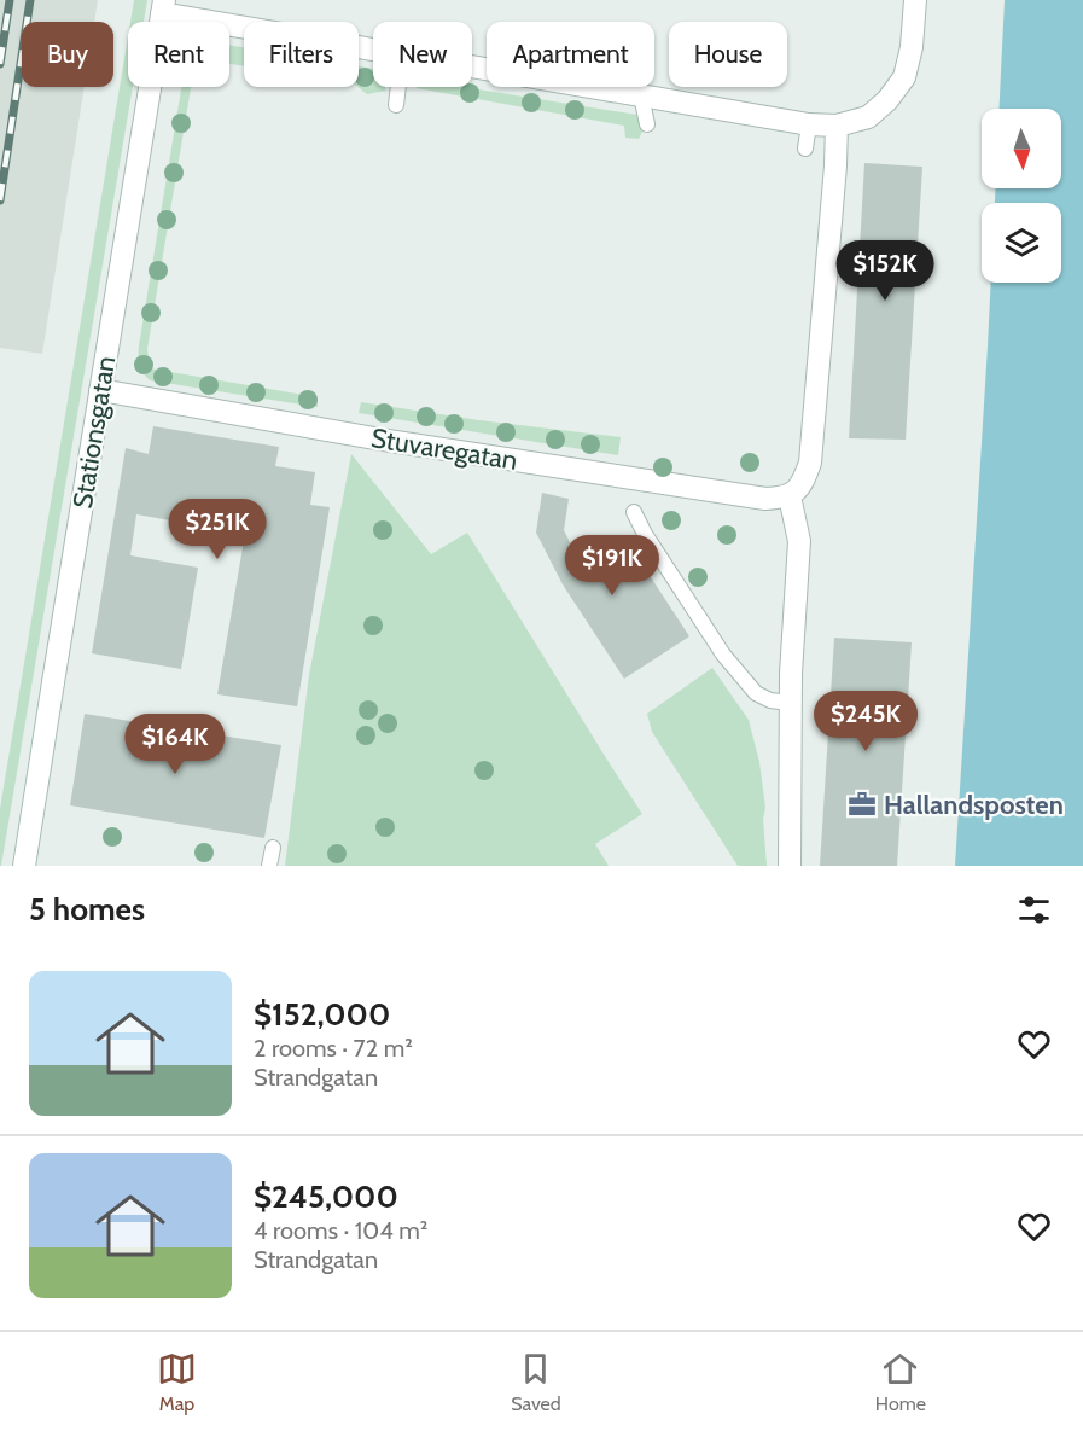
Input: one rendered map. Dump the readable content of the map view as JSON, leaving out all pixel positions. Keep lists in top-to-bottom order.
{
  "streets": {
    "street": ["Stationsgatan", "Stuvaregatan"]
  },
  "crossings": [
    ["Stationsgatan", "Stuvaregatan"]
  ],
  "places": {
    "office": ["Hallandsposten"]
  },
  "north": "bottom",
  "page": {
    "chip": [
      "Buy",
      "Rent",
      "Filters",
      "New",
      "Apartment",
      "House"
    ],
    "price": [
      "$152K",
      "$251K",
      "$191K",
      "$245K",
      "$164K"
    ],
    "heading": "5 homes",
    "list": [
      {
        "name": "$152,000",
        "note": "2 rooms · 72 m² · Strandgatan"
      },
      {
        "name": "$245,000",
        "note": "4 rooms · 104 m² · Strandgatan"
      }
    ],
    "tabs": ["Map", "Saved", "Home"]
  }
}
